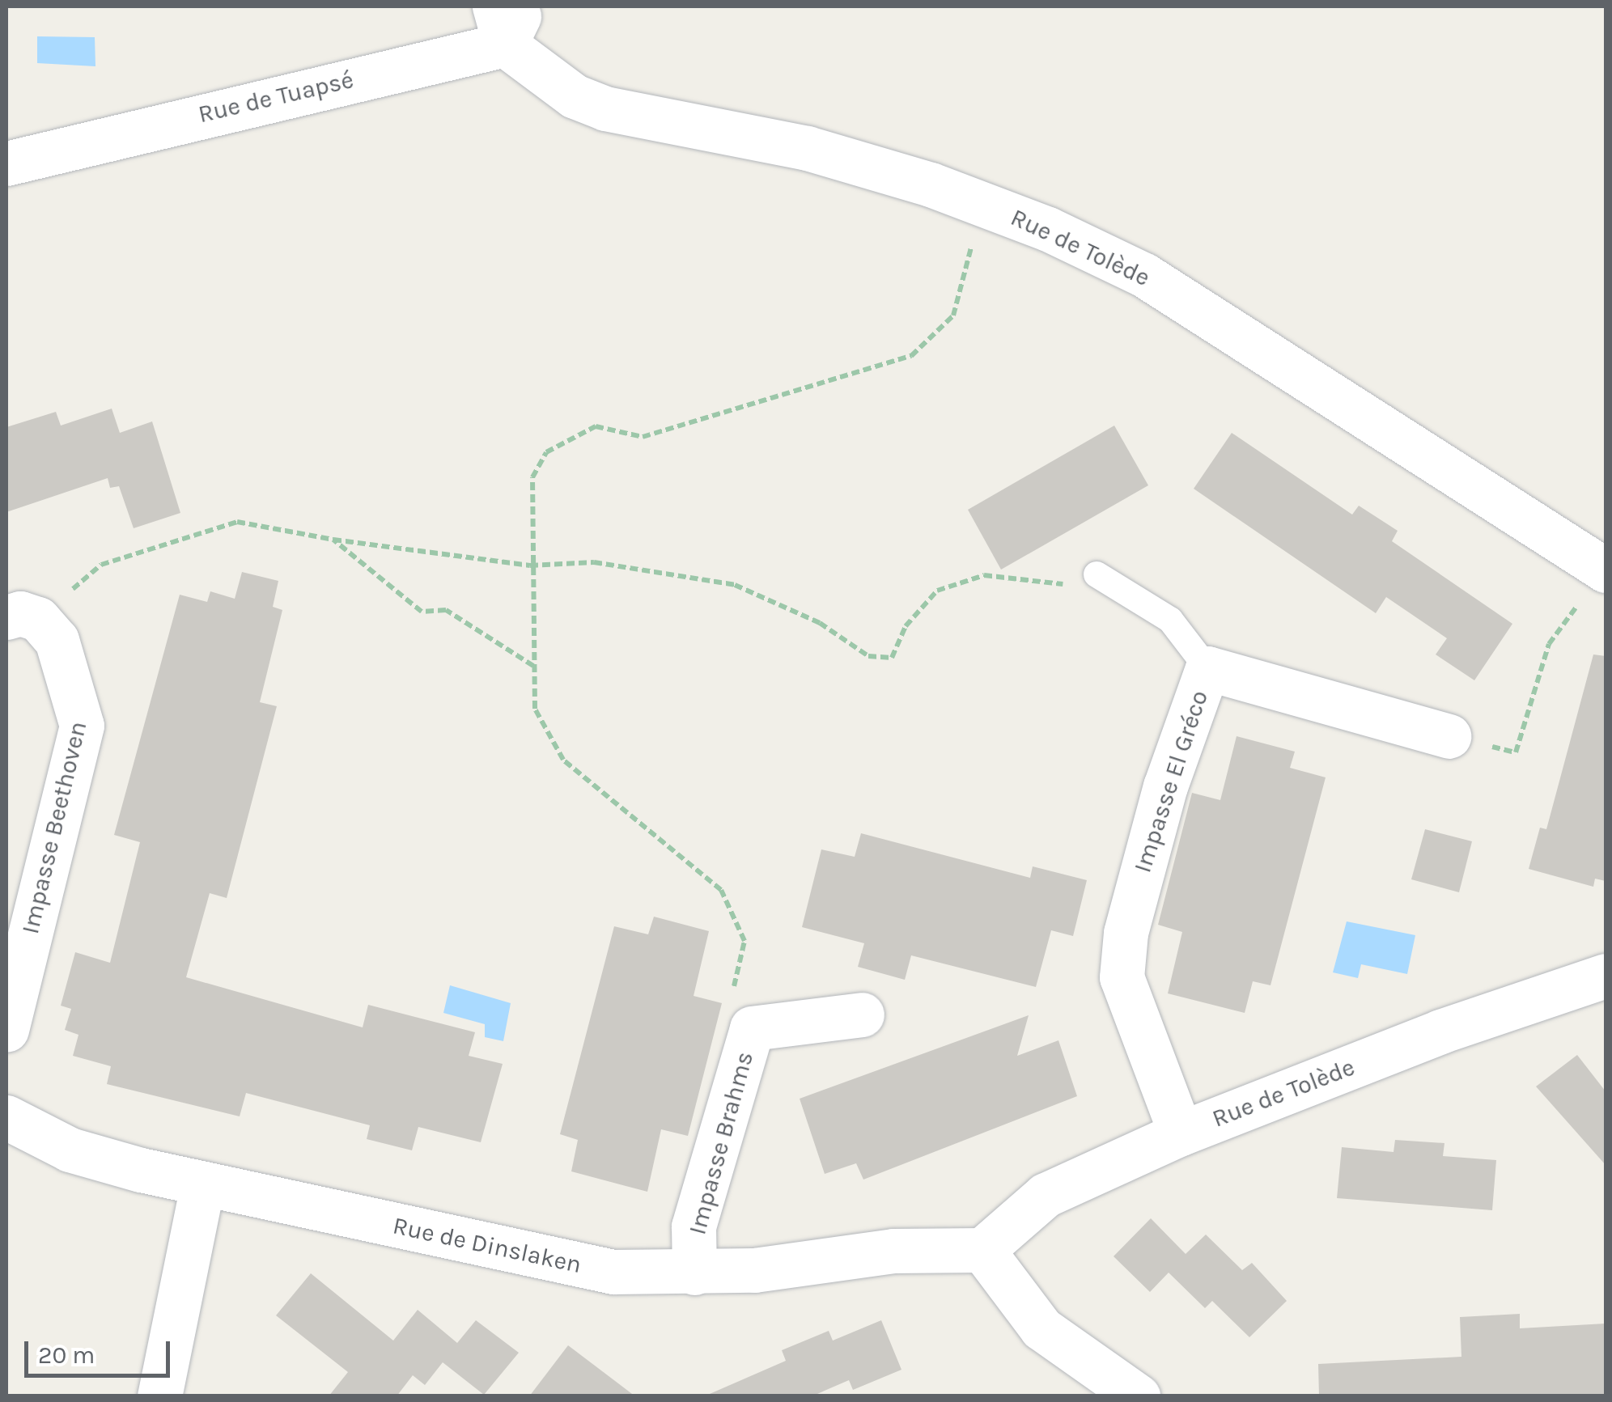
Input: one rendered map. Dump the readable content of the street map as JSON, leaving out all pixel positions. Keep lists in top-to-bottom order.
{
  "streets": {
    "street": [
      "Rue de Tuapsé",
      "Rue de Tolède",
      "Impasse El Gréco",
      "Impasse Beethoven",
      "Impasse Brahms",
      "Rue de Dinslaken"
    ]
  },
  "crossings": [
    ["Rue de Tuapsé", "Rue de Tolède"],
    ["Rue de Tolède", "Impasse El Gréco"],
    ["Rue de Tolède", "Rue de Dinslaken"],
    ["Impasse Brahms", "Rue de Dinslaken"]
  ],
  "scale_bar": "20 m"
}
